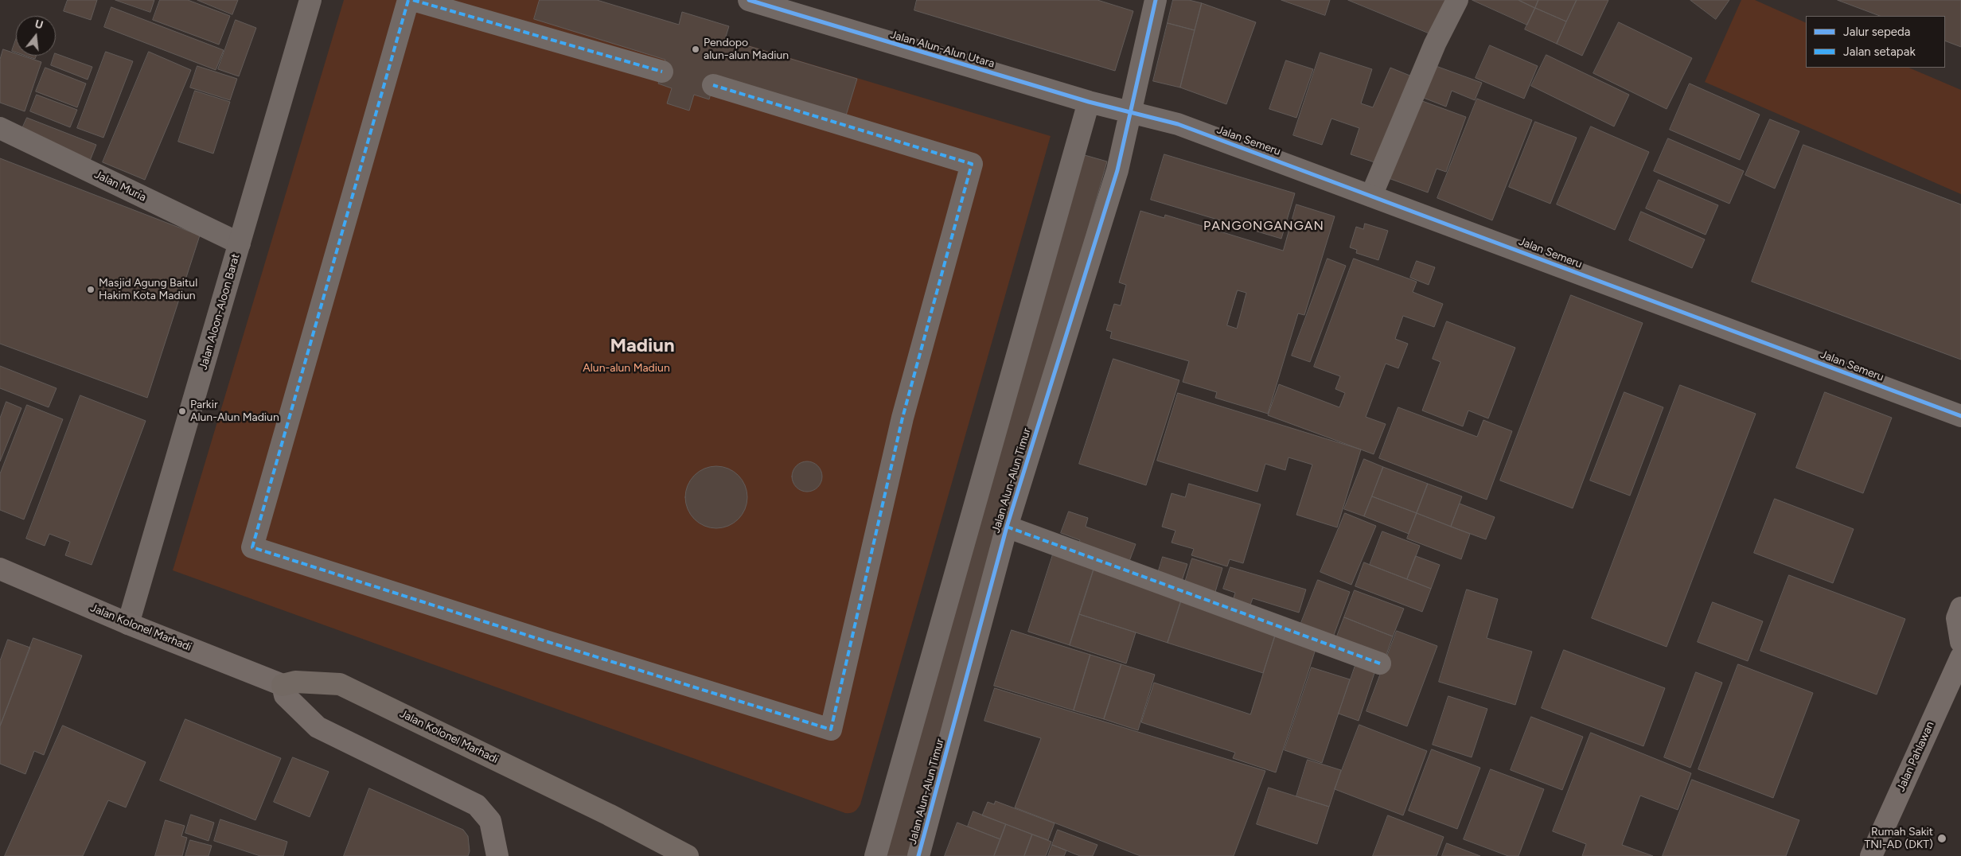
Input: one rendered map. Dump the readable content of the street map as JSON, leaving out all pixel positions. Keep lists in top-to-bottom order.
{
  "streets": {
    "main road": ["Jalan Kolonel Marhadi", "Jalan Pahlawan"],
    "street": [
      "Jalan Alun-Alun Utara",
      "Jalan Semeru",
      "Jalan Muria",
      "Jalan Aloon-Aloon Barat",
      "Jalan Alun-Alun Timur"
    ]
  },
  "crossings": [
    ["Jalan Alun-Alun Utara", "Jalan Semeru"],
    ["Jalan Alun-Alun Utara", "Jalan Alun-Alun Timur"],
    ["Jalan Semeru", "Jalan Alun-Alun Timur"],
    ["Jalan Muria", "Jalan Aloon-Aloon Barat"],
    ["Jalan Aloon-Aloon Barat", "Jalan Kolonel Marhadi"]
  ],
  "districts": ["PANGONGANGAN", "Madiun"],
  "parks": ["Alun-alun Madiun"],
  "places": [
    "Pendopo alun-alun Madiun",
    "Masjid Agung Baitul Hakim Kota Madiun",
    "Parkir Alun-Alun Madiun",
    "Rumah Sakit TNI-AD (DKT)"
  ],
  "legend": ["Jalur sepeda", "Jalan setapak"],
  "north": "top"
}
